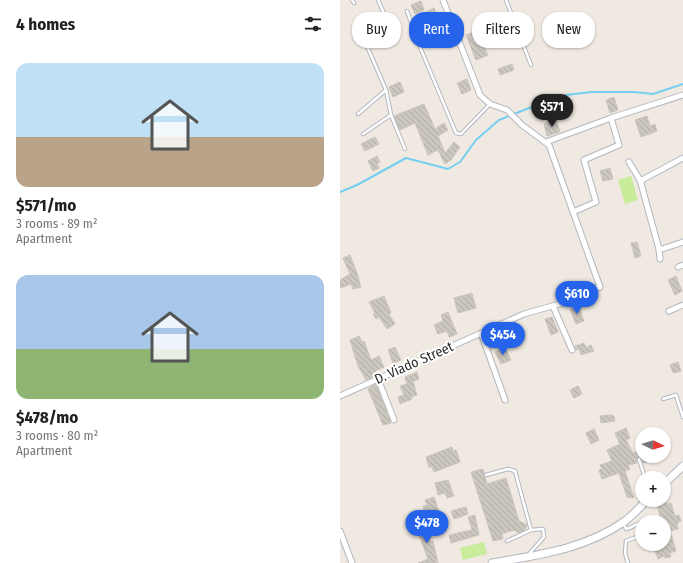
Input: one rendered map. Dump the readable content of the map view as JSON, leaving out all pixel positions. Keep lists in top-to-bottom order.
{
  "streets": {
    "street": ["D. Viado Street"]
  },
  "north": "right",
  "page": {
    "heading": "4 homes",
    "chip": [
      "Buy",
      "Rent",
      "Filters",
      "New"
    ],
    "list": [
      {
        "name": "$571/mo",
        "note": "3 rooms · 89 m² · Apartment"
      },
      {
        "name": "$478/mo",
        "note": "3 rooms · 80 m² · Apartment"
      }
    ],
    "price": [
      "$571",
      "$610",
      "$454",
      "$478"
    ],
    "map_buttons": ["+", "−"]
  }
}
